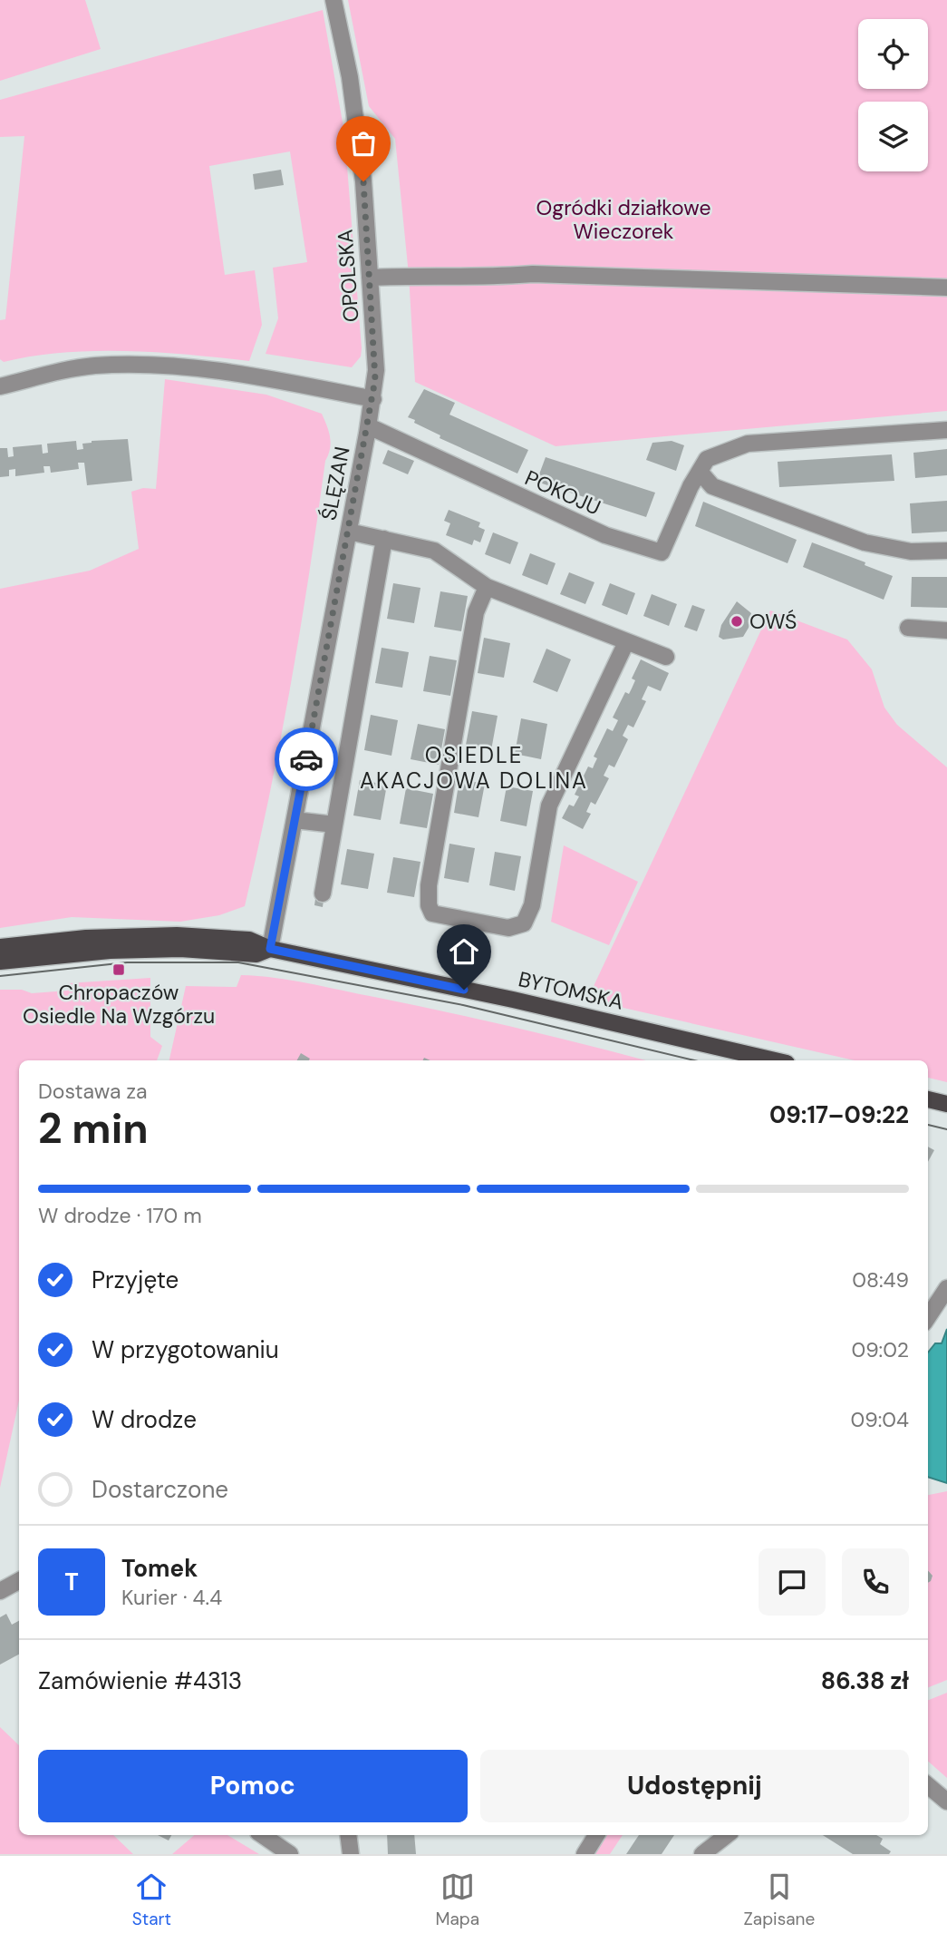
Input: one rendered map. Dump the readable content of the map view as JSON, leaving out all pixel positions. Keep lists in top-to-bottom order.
{
  "streets": {
    "main road": ["BYTOMSKA"],
    "street": ["OPOLSKA", "ŚLĘZAN", "POKOJU"]
  },
  "crossings": [
    ["OPOLSKA", "ŚLĘZAN"],
    ["ŚLĘZAN", "POKOJU"],
    ["ŚLĘZAN", "BYTOMSKA"]
  ],
  "districts": ["OSIEDLE AKACJOWA DOLINA"],
  "parks": ["Ogródki działkowe Wieczorek"],
  "places": {
    "other": ["OWŚ"],
    "transit": ["Chropaczów Osiedle Na Wzgórzu"]
  },
  "page": {
    "heading": ["2 min", "Dostawa za", "09:17–09:22"],
    "panel": [
      "Tomek",
      "Kurier · 4.4",
      "Zamówienie #4313",
      "86.38 zł"
    ],
    "bar": "W drodze · 170 m",
    "list": [
      ["Przyjęte", "08:49"],
      ["W przygotowaniu", "09:02"],
      ["W drodze", "09:04"],
      "Dostarczone"
    ],
    "round": "T",
    "buttons": ["Pomoc", "Udostępnij"],
    "tabs": ["Start", "Mapa", "Zapisane"]
  }
}
